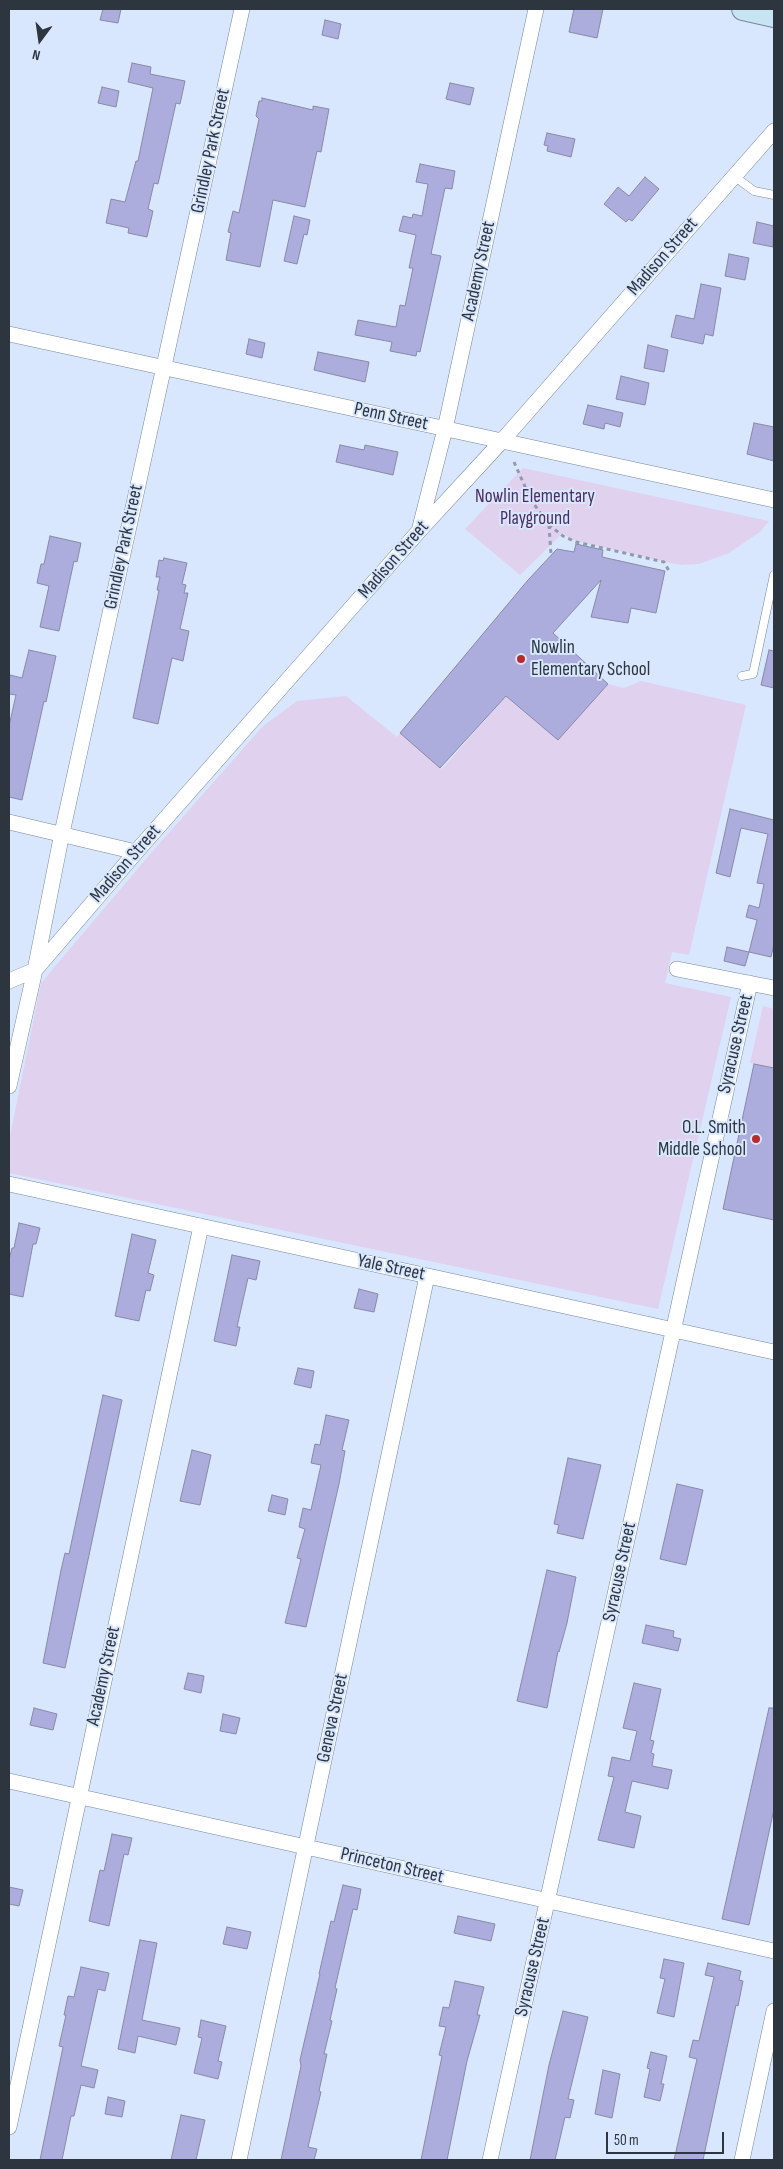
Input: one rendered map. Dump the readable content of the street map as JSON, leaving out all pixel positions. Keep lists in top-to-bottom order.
{
  "streets": {
    "street": [
      "Grindley Park Street",
      "Madison Street",
      "Academy Street",
      "Penn Street",
      "Syracuse Street",
      "Yale Street",
      "Geneva Street",
      "Princeton Street"
    ]
  },
  "crossings": [
    ["Grindley Park Street", "Madison Street"],
    ["Grindley Park Street", "Penn Street"],
    ["Madison Street", "Academy Street"],
    ["Madison Street", "Penn Street"],
    ["Academy Street", "Penn Street"],
    ["Academy Street", "Yale Street"],
    ["Academy Street", "Princeton Street"],
    ["Syracuse Street", "Yale Street"],
    ["Syracuse Street", "Princeton Street"],
    ["Yale Street", "Geneva Street"],
    ["Geneva Street", "Princeton Street"]
  ],
  "parks": ["Nowlin Elementary Playground"],
  "places": ["Nowlin Elementary School", "O.L. Smith Middle School"],
  "scale_bar": "50 m",
  "north": "bottom"
}
